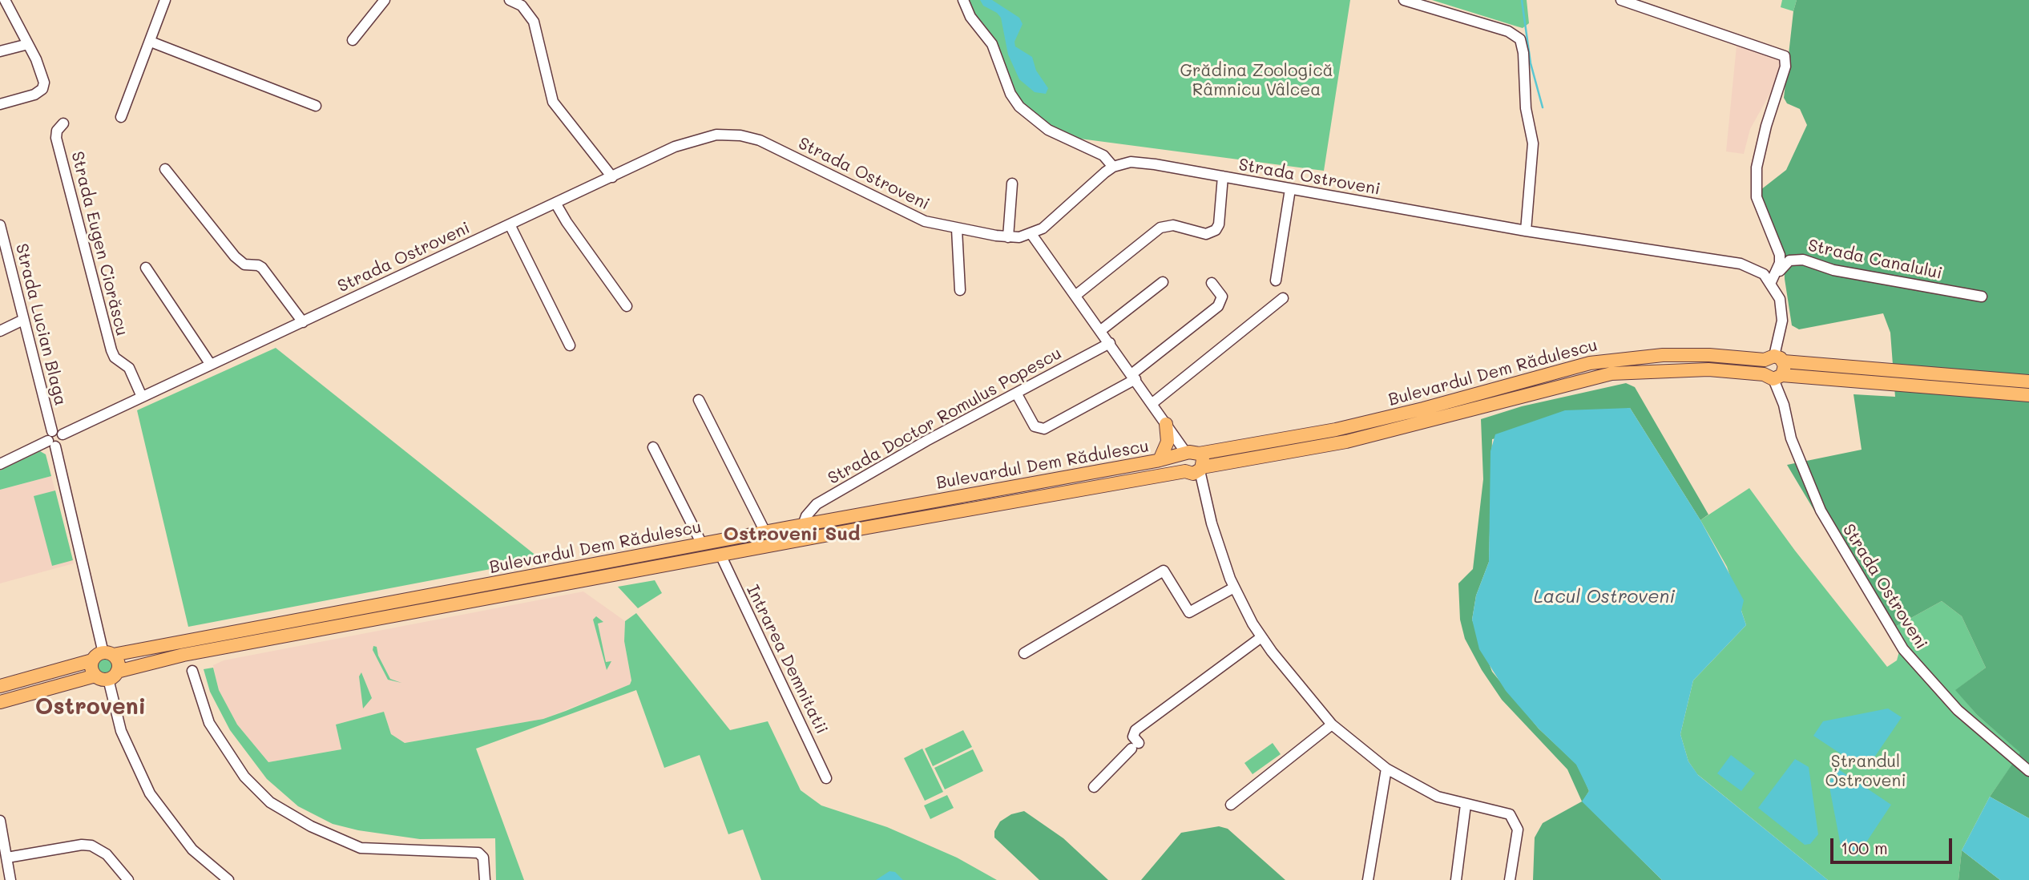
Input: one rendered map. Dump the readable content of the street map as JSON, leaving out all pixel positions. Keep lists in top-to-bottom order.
{
  "streets": {
    "main road": ["Bulevardul Dem Rădulescu"],
    "street": [
      "Strada Ostroveni",
      "Strada Eugen Ciorăscu",
      "Strada Canalului",
      "Strada Lucian Blaga",
      "Strada Doctor Romulus Popescu",
      "Intrarea Demnitatii"
    ]
  },
  "crossings": [
    ["Strada Ostroveni", "Strada Eugen Ciorăscu"],
    ["Strada Ostroveni", "Strada Canalului"],
    ["Strada Ostroveni", "Strada Lucian Blaga"],
    ["Strada Ostroveni", "Bulevardul Dem Rădulescu"],
    ["Strada Lucian Blaga", "Bulevardul Dem Rădulescu"],
    ["Bulevardul Dem Rădulescu", "Strada Doctor Romulus Popescu"],
    ["Bulevardul Dem Rădulescu", "Intrarea Demnitatii"]
  ],
  "districts": ["Ostroveni Sud", "Ostroveni"],
  "water": ["Lacul Ostroveni"],
  "parks": ["Grădina Zoologică Râmnicu Vâlcea", "Ștrandul Ostroveni"],
  "scale_bar": "100 m"
}
